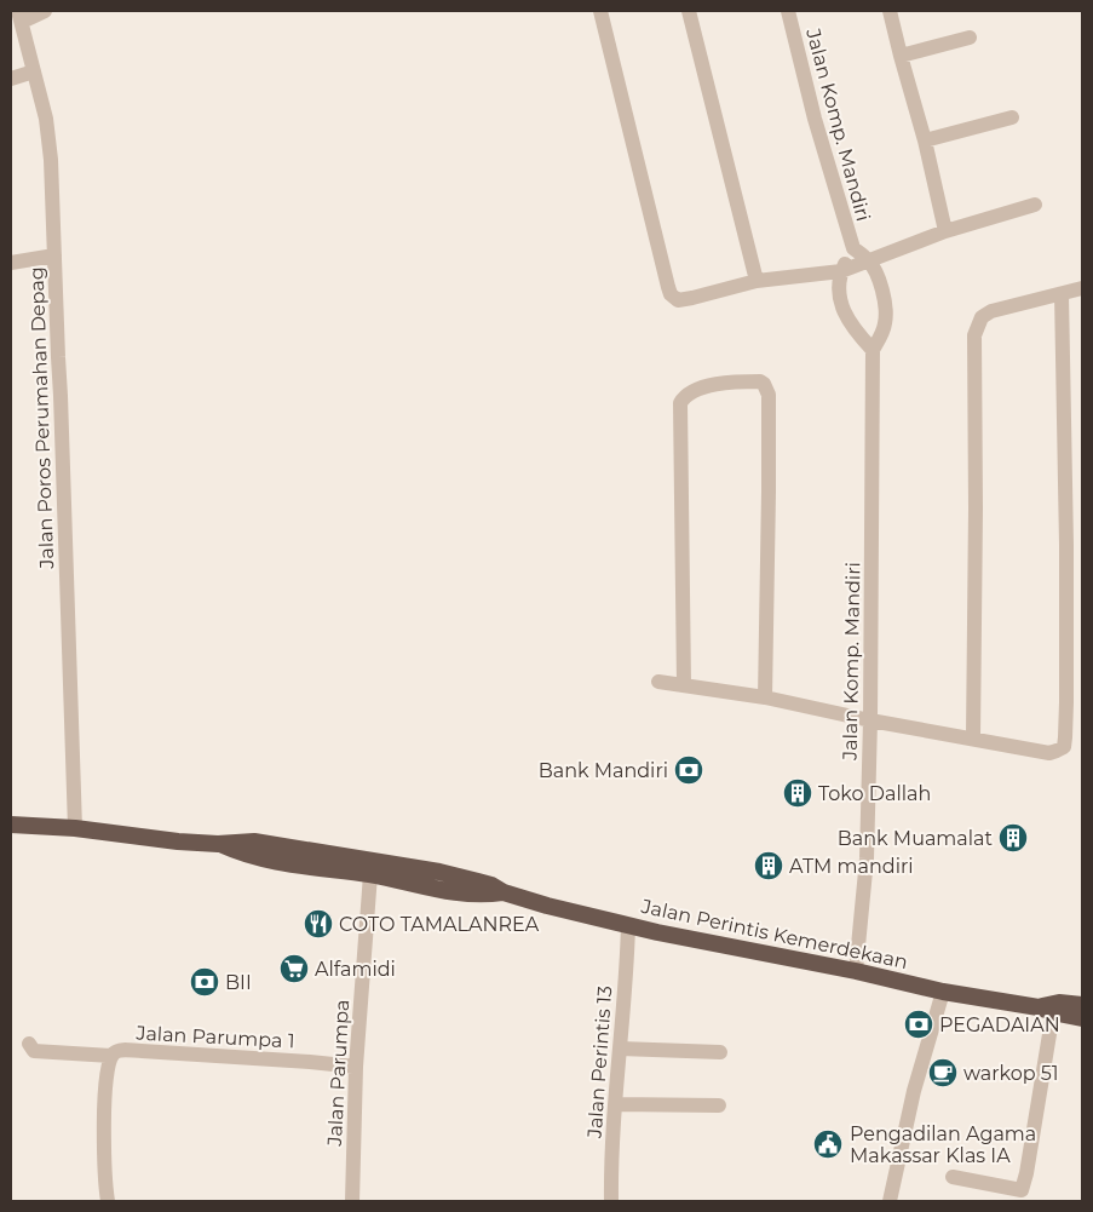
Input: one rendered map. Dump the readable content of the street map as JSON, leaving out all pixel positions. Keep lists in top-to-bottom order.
{
  "streets": {
    "highway": ["Jalan Perintis Kemerdekaan"],
    "street": [
      "Jalan Komp. Mandiri",
      "Jalan Poros Perumahan Depag",
      "Jalan Parumpa 1",
      "Jalan Perintis 13",
      "Jalan Parumpa"
    ]
  },
  "crossings": [
    ["Jalan Komp. Mandiri", "Jalan Perintis Kemerdekaan"],
    ["Jalan Poros Perumahan Depag", "Jalan Perintis Kemerdekaan"],
    ["Jalan Perintis Kemerdekaan", "Jalan Perintis 13"],
    ["Jalan Perintis Kemerdekaan", "Jalan Parumpa"],
    ["Jalan Parumpa 1", "Jalan Parumpa"]
  ],
  "places": {
    "bank": ["Bank Mandiri", "BII", "PEGADAIAN"],
    "building": ["Toko Dallah", "Bank Muamalat", "ATM mandiri"],
    "restaurant": ["COTO TAMALANREA"],
    "supermarket": ["Alfamidi"],
    "cafe": ["warkop 51"],
    "public building": ["Pengadilan Agama Makassar Klas IA"]
  }
}
